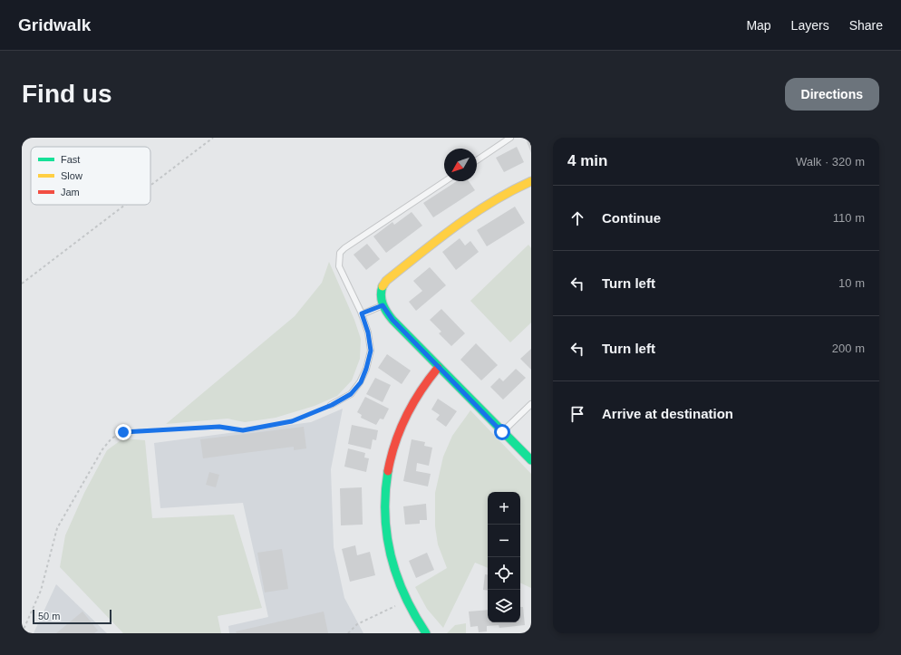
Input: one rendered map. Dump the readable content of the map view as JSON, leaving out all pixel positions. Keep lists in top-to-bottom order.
{
  "legend": ["Fast", "Slow", "Jam"],
  "scale_bar": "50 m",
  "north": "bottom left",
  "page": {
    "header": "Gridwalk",
    "nav": ["Map", "Layers", "Share"],
    "buttons": "Directions",
    "title": "Find us",
    "heading": ["4 min", "Walk · 320 m"],
    "list": [
      ["Continue", "110 m"],
      ["Turn left", "10 m"],
      ["Turn left", "200 m"],
      "Arrive at destination"
    ],
    "map_buttons": ["+", "−"],
    "scale": "50 m"
  }
}
